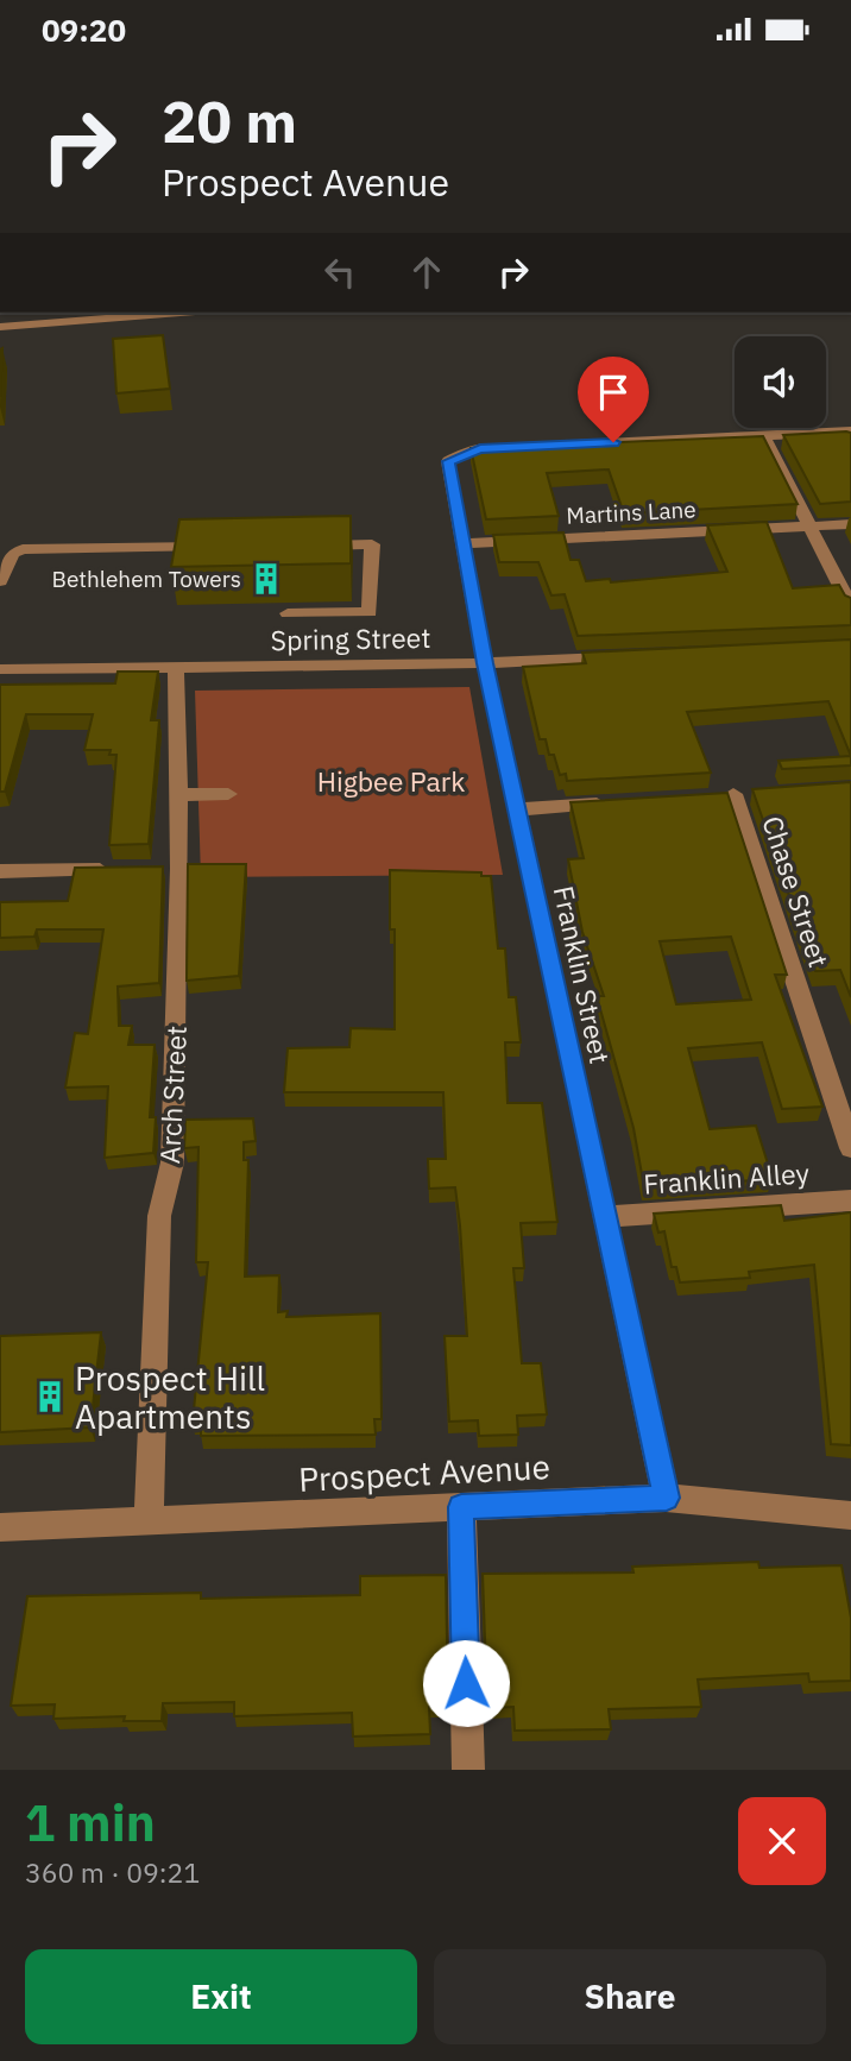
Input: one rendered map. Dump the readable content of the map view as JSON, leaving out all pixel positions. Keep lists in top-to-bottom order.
{
  "streets": {
    "street": [
      "Martins Lane",
      "Spring Street",
      "Chase Street",
      "Franklin Street",
      "Arch Street",
      "Franklin Alley",
      "Prospect Avenue"
    ]
  },
  "crossings": [
    ["Martins Lane", "Franklin Street"],
    ["Spring Street", "Franklin Street"],
    ["Spring Street", "Arch Street"],
    ["Franklin Street", "Franklin Alley"],
    ["Franklin Street", "Prospect Avenue"],
    ["Arch Street", "Prospect Avenue"]
  ],
  "parks": ["Higbee Park"],
  "places": {
    "building": ["Bethlehem Towers", "Prospect Hill Apartments"]
  },
  "page": {
    "status": "09:20",
    "turn": ["20 m", "Prospect Avenue"],
    "heading": ["1 min", "360 m · 09:21"],
    "buttons": ["Exit", "Share"]
  }
}
